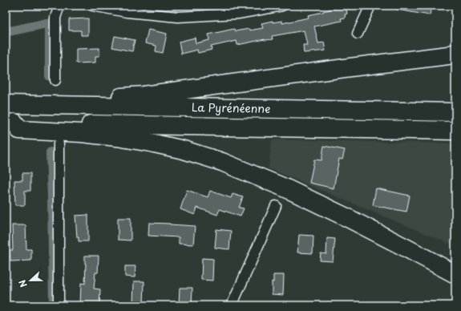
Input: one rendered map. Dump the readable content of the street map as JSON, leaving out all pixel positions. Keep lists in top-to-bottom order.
{
  "streets": {
    "highway": ["La Pyrénéenne"]
  },
  "north": "left"
}
